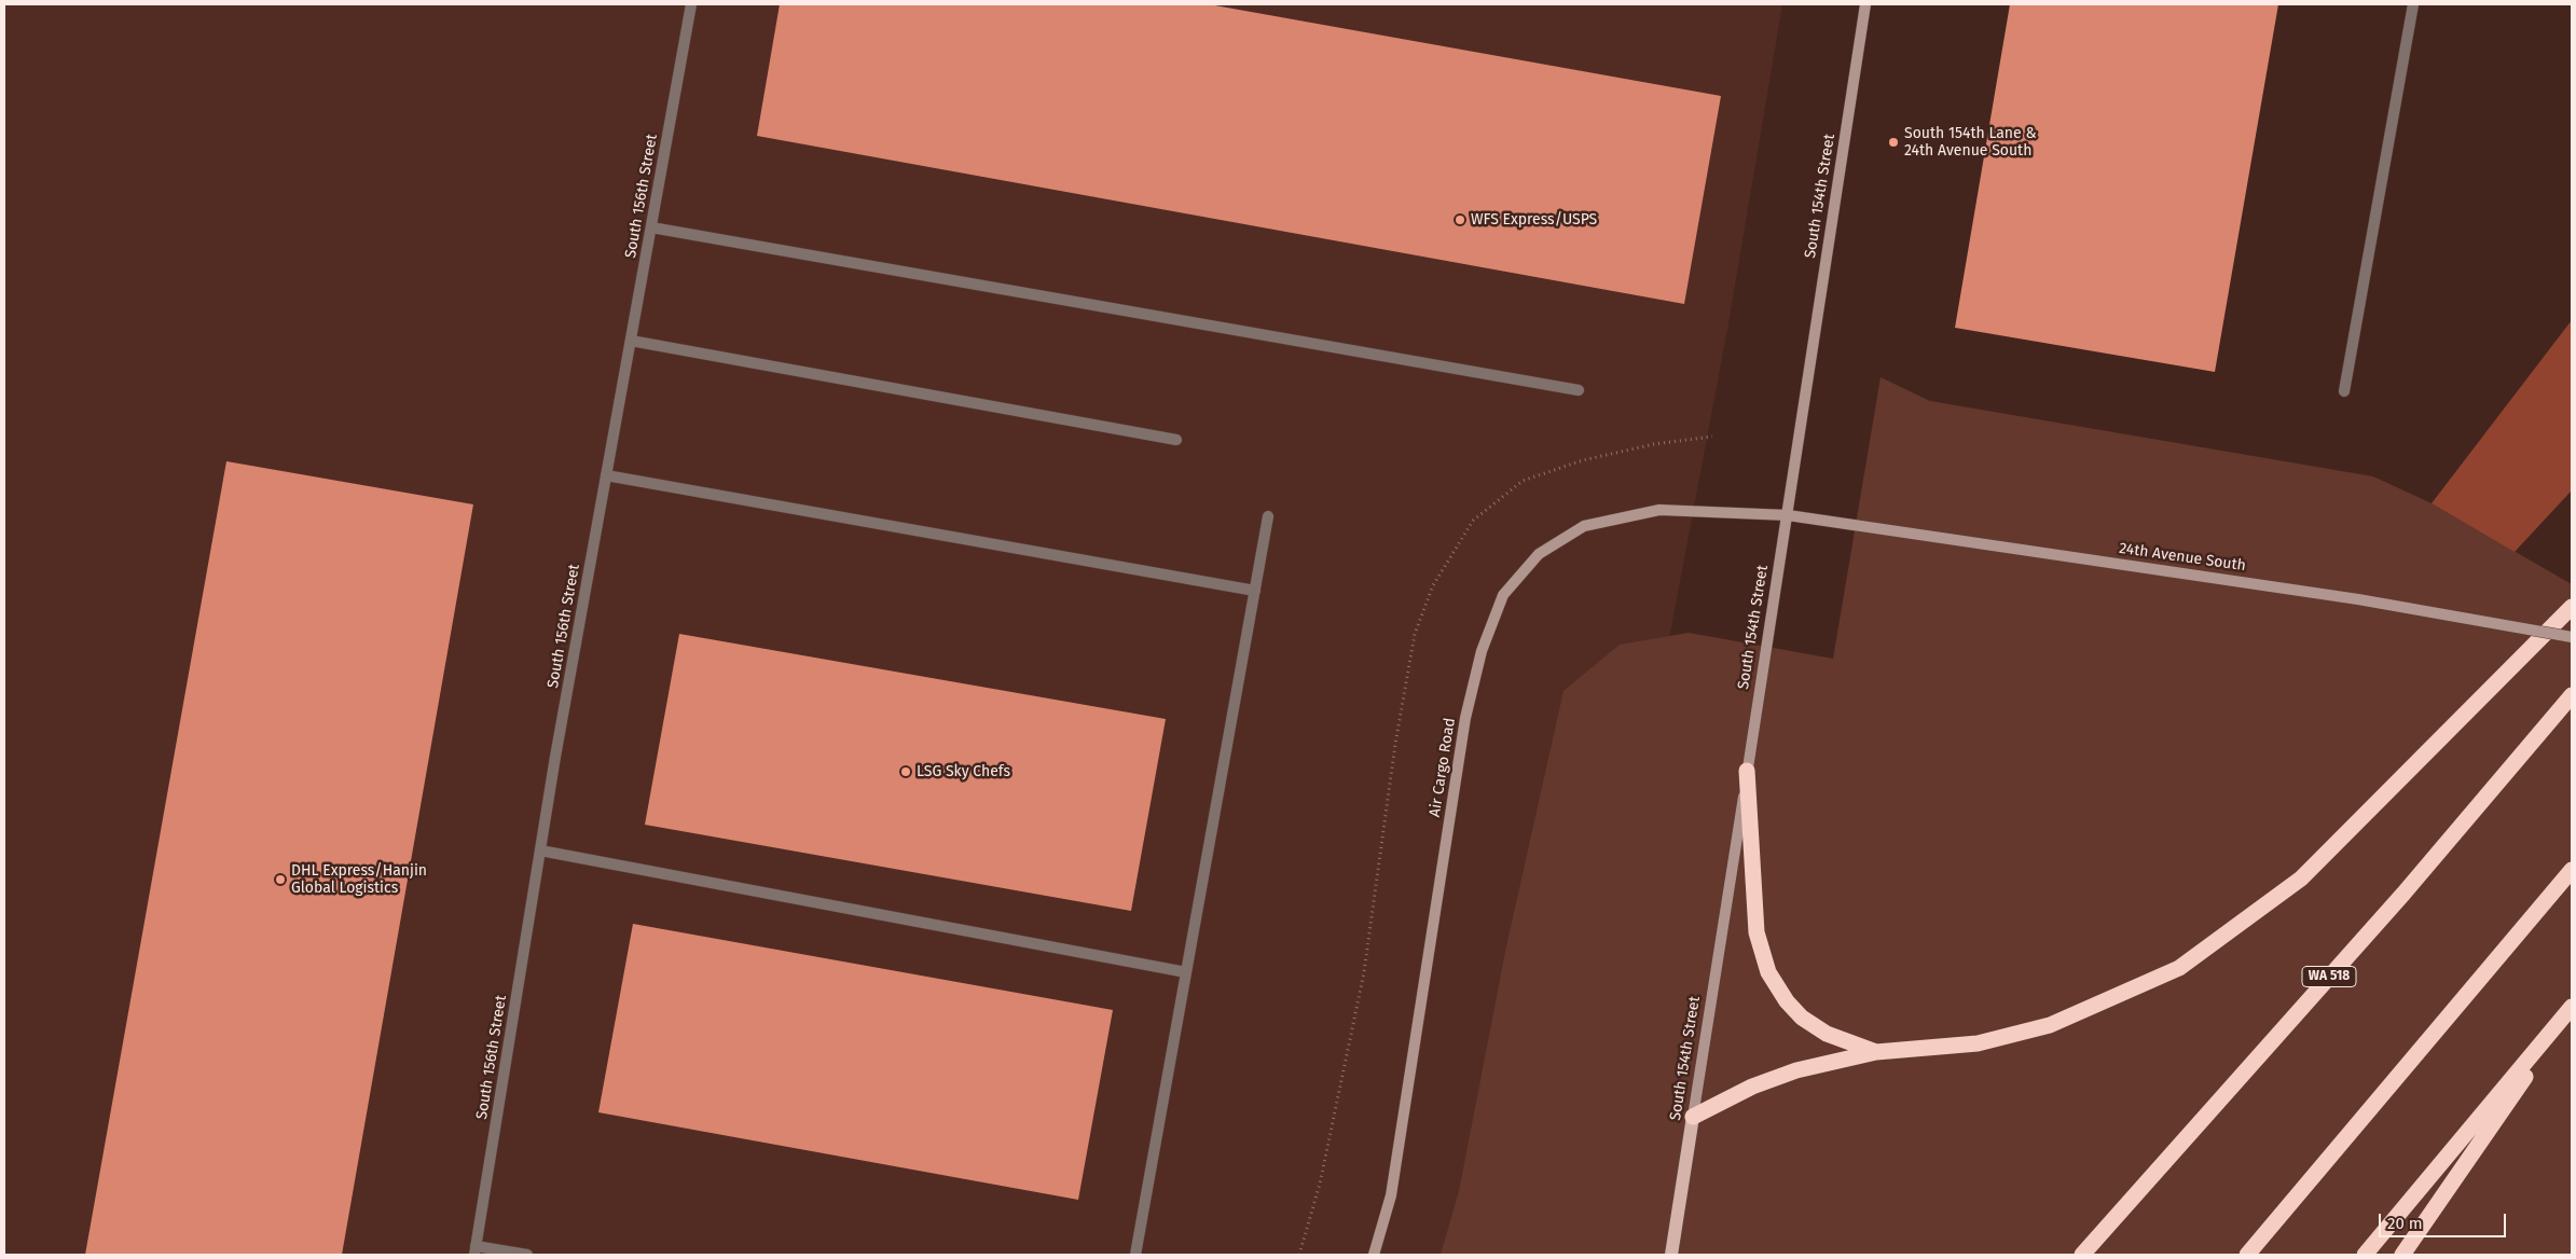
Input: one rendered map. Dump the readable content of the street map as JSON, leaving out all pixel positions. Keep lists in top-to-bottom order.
{
  "streets": {
    "highway": ["WA 518"],
    "main road": ["South 154th Street"],
    "street": ["South 156th Street", "24th Avenue South", "Air Cargo Road"]
  },
  "crossings": [
    ["South 154th Street", "24th Avenue South"],
    ["South 154th Street", "Air Cargo Road"],
    ["24th Avenue South", "Air Cargo Road"]
  ],
  "places": [
    "South 154th Lane & 24th Avenue South",
    "WFS Express/USPS",
    "LSG Sky Chefs",
    "DHL Express/Hanjin Global Logistics"
  ],
  "scale_bar": "20 m"
}
